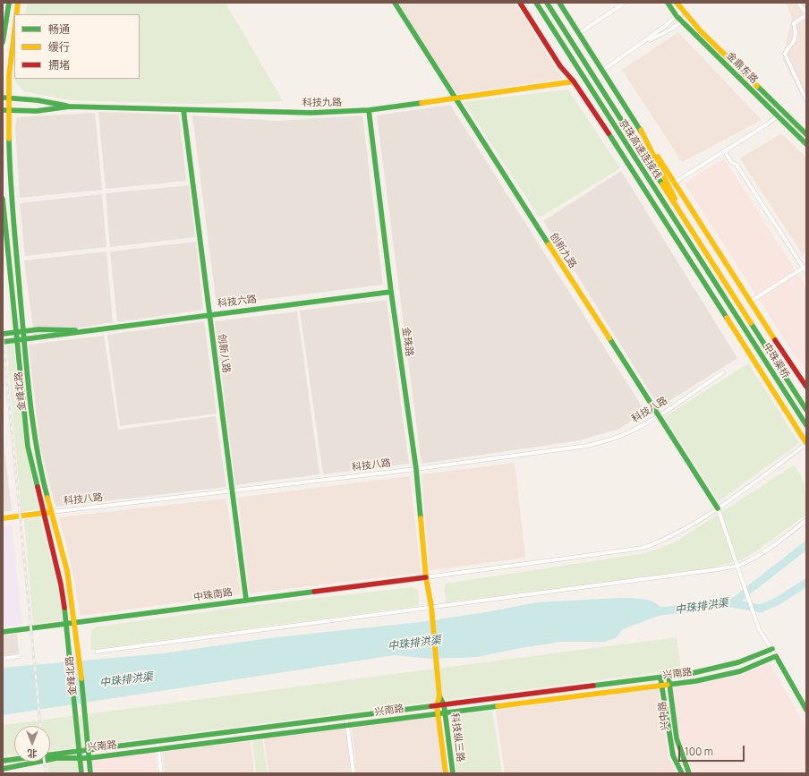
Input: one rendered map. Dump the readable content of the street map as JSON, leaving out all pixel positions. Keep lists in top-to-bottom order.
{
  "streets": {
    "main road": [
      "金鼎东路",
      "科技九路",
      "京珠高速连接线",
      "创新九路",
      "科技六路",
      "金珠路",
      "创新八路",
      "中珠渠桥",
      "金峰北路",
      "科技八路",
      "中珠南路",
      "兴南路",
      "兴中路",
      "科技纵三路"
    ]
  },
  "crossings": [
    ["科技九路", "创新九路"],
    ["科技九路", "金珠路"],
    ["科技九路", "创新八路"],
    ["科技九路", "金峰北路"],
    ["京珠高速连接线", "中珠渠桥"],
    ["创新九路", "科技八路"],
    ["科技六路", "金珠路"],
    ["科技六路", "创新八路"],
    ["科技六路", "金峰北路"],
    ["金珠路", "科技八路"],
    ["金珠路", "中珠南路"],
    ["金珠路", "科技纵三路"],
    ["创新八路", "科技八路"],
    ["创新八路", "中珠南路"],
    ["金峰北路", "科技八路"],
    ["金峰北路", "中珠南路"],
    ["金峰北路", "兴南路"],
    ["兴南路", "兴中路"],
    ["兴南路", "科技纵三路"]
  ],
  "water": ["中珠排洪渠"],
  "legend": ["畅通", "缓行", "拥堵"],
  "scale_bar": "100 m",
  "north": "bottom"
}
